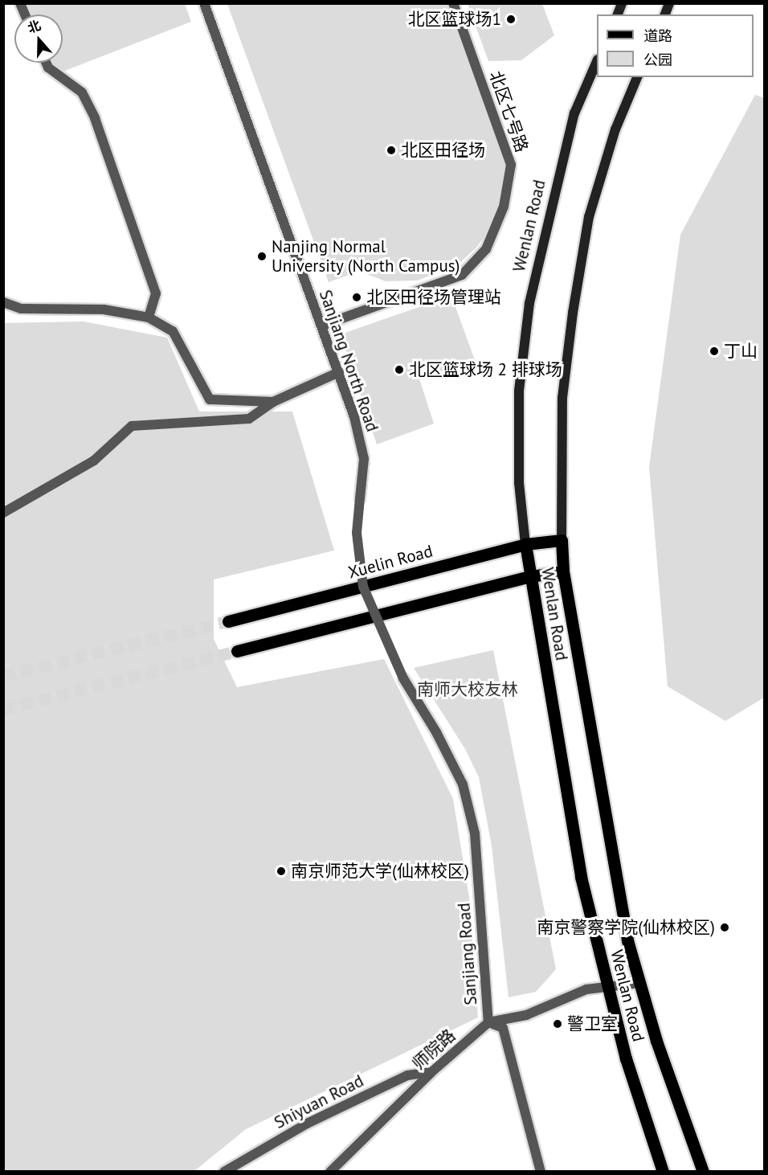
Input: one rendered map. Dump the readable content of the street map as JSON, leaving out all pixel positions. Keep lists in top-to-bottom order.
{
  "streets": {
    "main road": ["Wenlan Road", "Xuelin Road"],
    "street": [
      "北区七号路",
      "Sanjiang North Road",
      "Sanjiang Road",
      "师院路",
      "Shiyuan Road"
    ]
  },
  "crossings": [
    ["北区七号路", "Sanjiang North Road"],
    ["Wenlan Road", "Xuelin Road"],
    ["Sanjiang North Road", "Xuelin Road"],
    ["Sanjiang North Road", "Sanjiang Road"],
    ["Sanjiang Road", "师院路"],
    ["师院路", "Shiyuan Road"]
  ],
  "parks": ["南师大校友林"],
  "places": [
    "北区篮球场1",
    "北区田径场",
    "Nanjing Normal University (North Campus)",
    "北区田径场管理站",
    "丁山",
    "北区篮球场 2 排球场",
    "南京师范大学(仙林校区)",
    "南京警察学院(仙林校区)",
    "警卫室"
  ],
  "legend": ["道路", "公园"],
  "north": "top"
}
